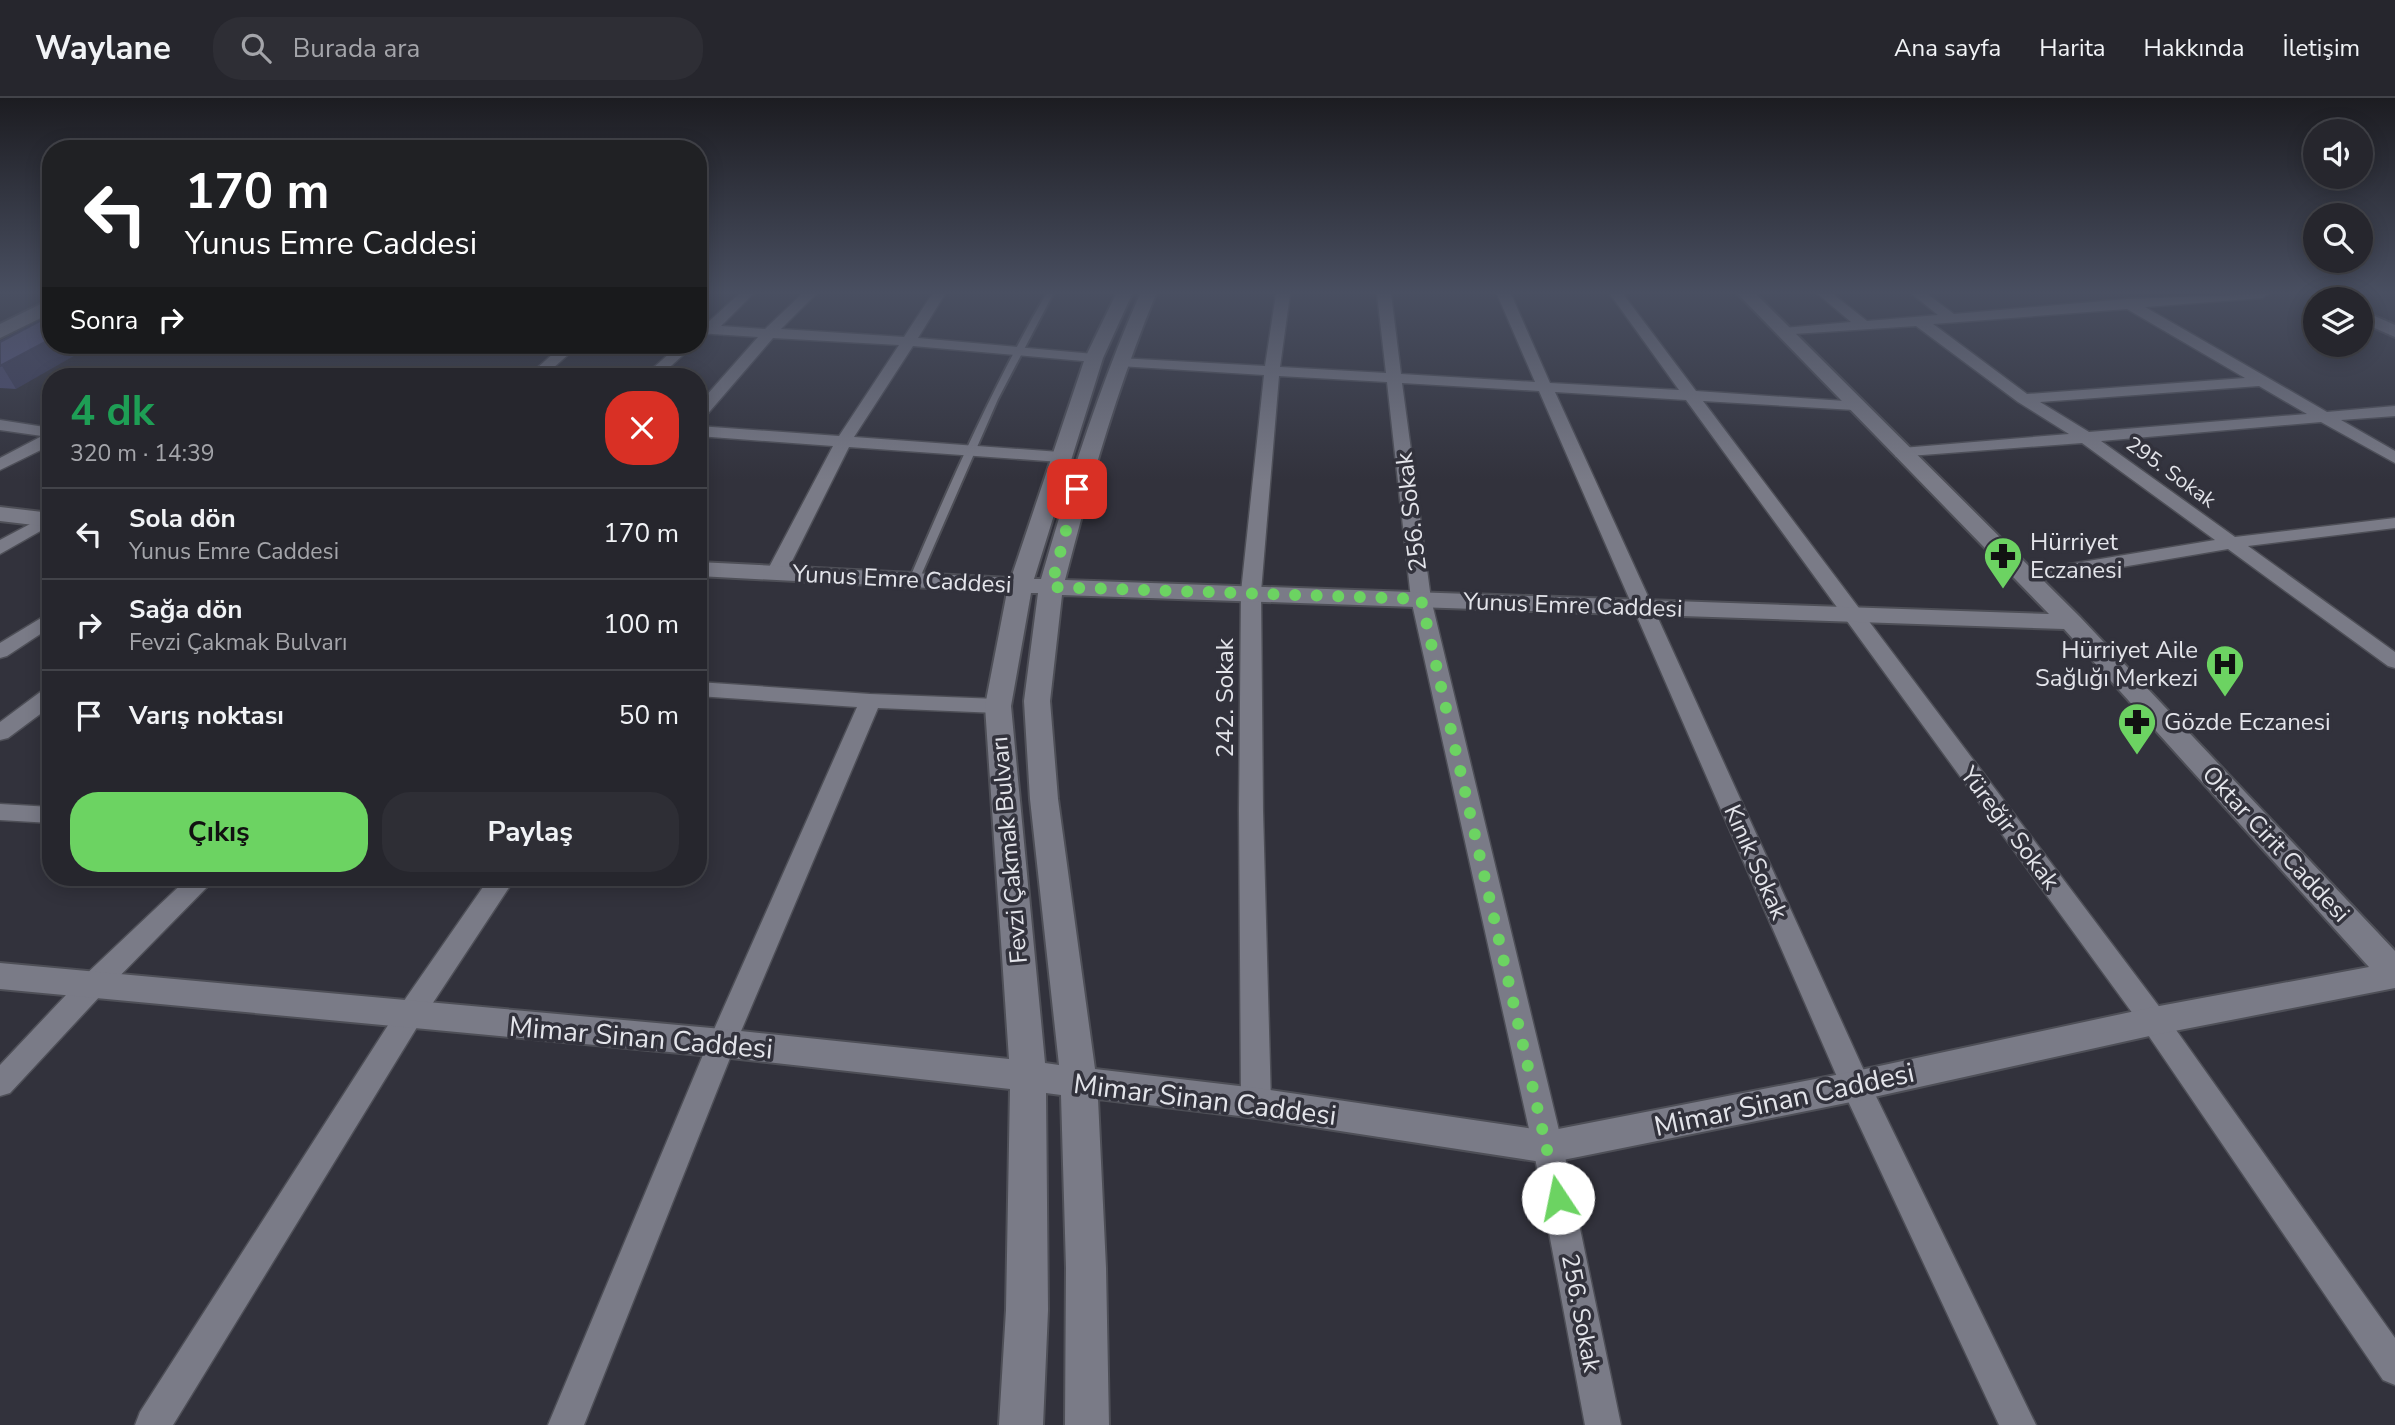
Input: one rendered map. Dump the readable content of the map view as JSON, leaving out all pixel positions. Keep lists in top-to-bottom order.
{
  "streets": {
    "street": [
      "295. Sokak",
      "256. Sokak",
      "Yunus Emre Caddesi",
      "242. Sokak",
      "Yüreğir Sokak",
      "Oktar Cirit Caddesi",
      "Fevzi Çakmak Bulvarı",
      "Kınık Sokak",
      "Mimar Sinan Caddesi"
    ]
  },
  "crossings": [
    ["256. Sokak", "Yunus Emre Caddesi"],
    ["256. Sokak", "Mimar Sinan Caddesi"],
    ["Yunus Emre Caddesi", "242. Sokak"],
    ["Yunus Emre Caddesi", "Yüreğir Sokak"],
    ["Yunus Emre Caddesi", "Oktar Cirit Caddesi"],
    ["Yunus Emre Caddesi", "Fevzi Çakmak Bulvarı"],
    ["Yunus Emre Caddesi", "Kınık Sokak"],
    ["242. Sokak", "Mimar Sinan Caddesi"],
    ["Yüreğir Sokak", "Mimar Sinan Caddesi"],
    ["Oktar Cirit Caddesi", "Mimar Sinan Caddesi"],
    ["Fevzi Çakmak Bulvarı", "Mimar Sinan Caddesi"],
    ["Kınık Sokak", "Mimar Sinan Caddesi"]
  ],
  "places": {
    "pharmacy": ["Hürriyet Eczanesi", "Gözde Eczanesi"],
    "hospital": ["Hürriyet Aile Sağlığı Merkezi"]
  },
  "page": {
    "header": "Waylane",
    "search": "Burada ara",
    "nav": [
      "Ana sayfa",
      "Harita",
      "Hakkında",
      "İletişim"
    ],
    "turn": ["170 m", "Yunus Emre Caddesi"],
    "then": "Sonra",
    "heading": ["4 dk", "320 m · 14:39"],
    "list": [
      {
        "name": "Sola dön",
        "note": "Yunus Emre Caddesi",
        "value": "170 m"
      },
      {
        "name": "Sağa dön",
        "note": "Fevzi Çakmak Bulvarı",
        "value": "100 m"
      },
      {
        "name": "Varış noktası",
        "value": "50 m"
      }
    ],
    "buttons": ["Çıkış", "Paylaş"]
  }
}
